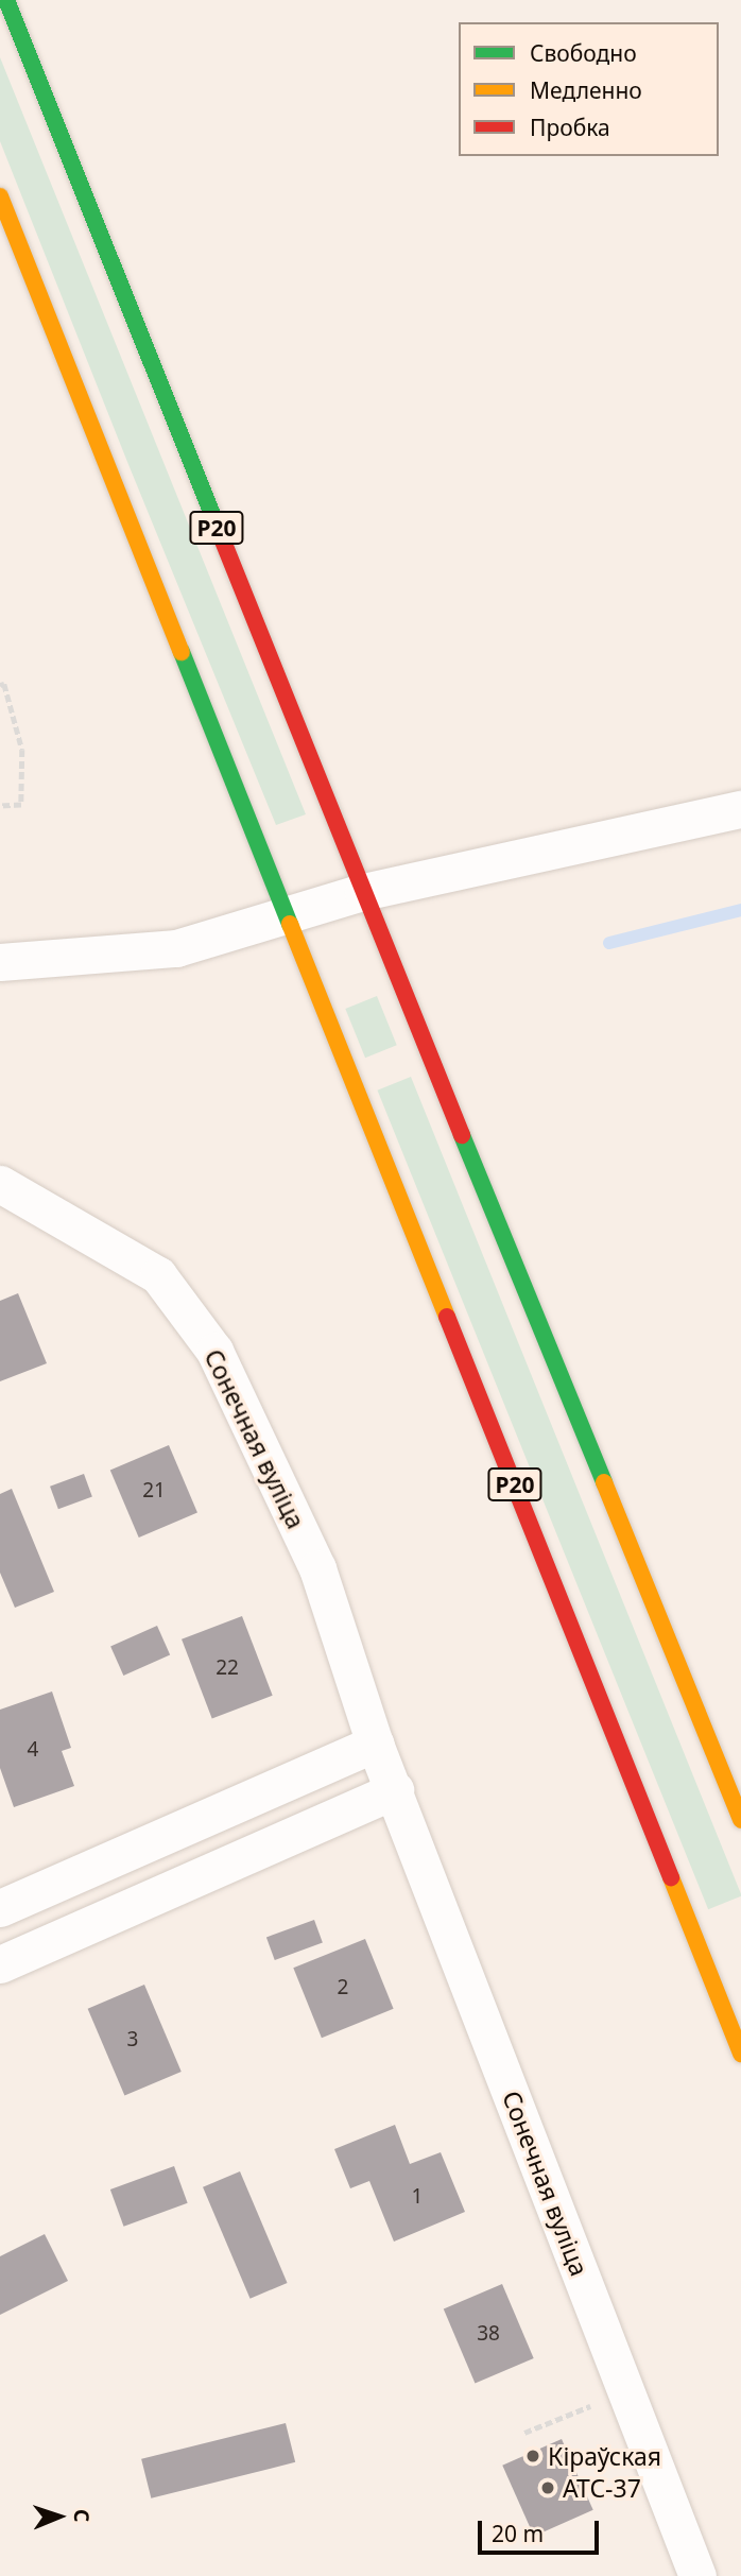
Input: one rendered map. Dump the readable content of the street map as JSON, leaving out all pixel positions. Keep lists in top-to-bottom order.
{
  "streets": {
    "main road": ["Р20"],
    "street": ["Сонечная вуліца"]
  },
  "places": ["Кіраўская", "АТС-37"],
  "house_numbers": [
    "21",
    "22",
    "4",
    "2",
    "3",
    "1",
    "38"
  ],
  "legend": ["Свободно", "Медленно", "Пробка"],
  "scale_bar": "20 m",
  "north": "right"
}
